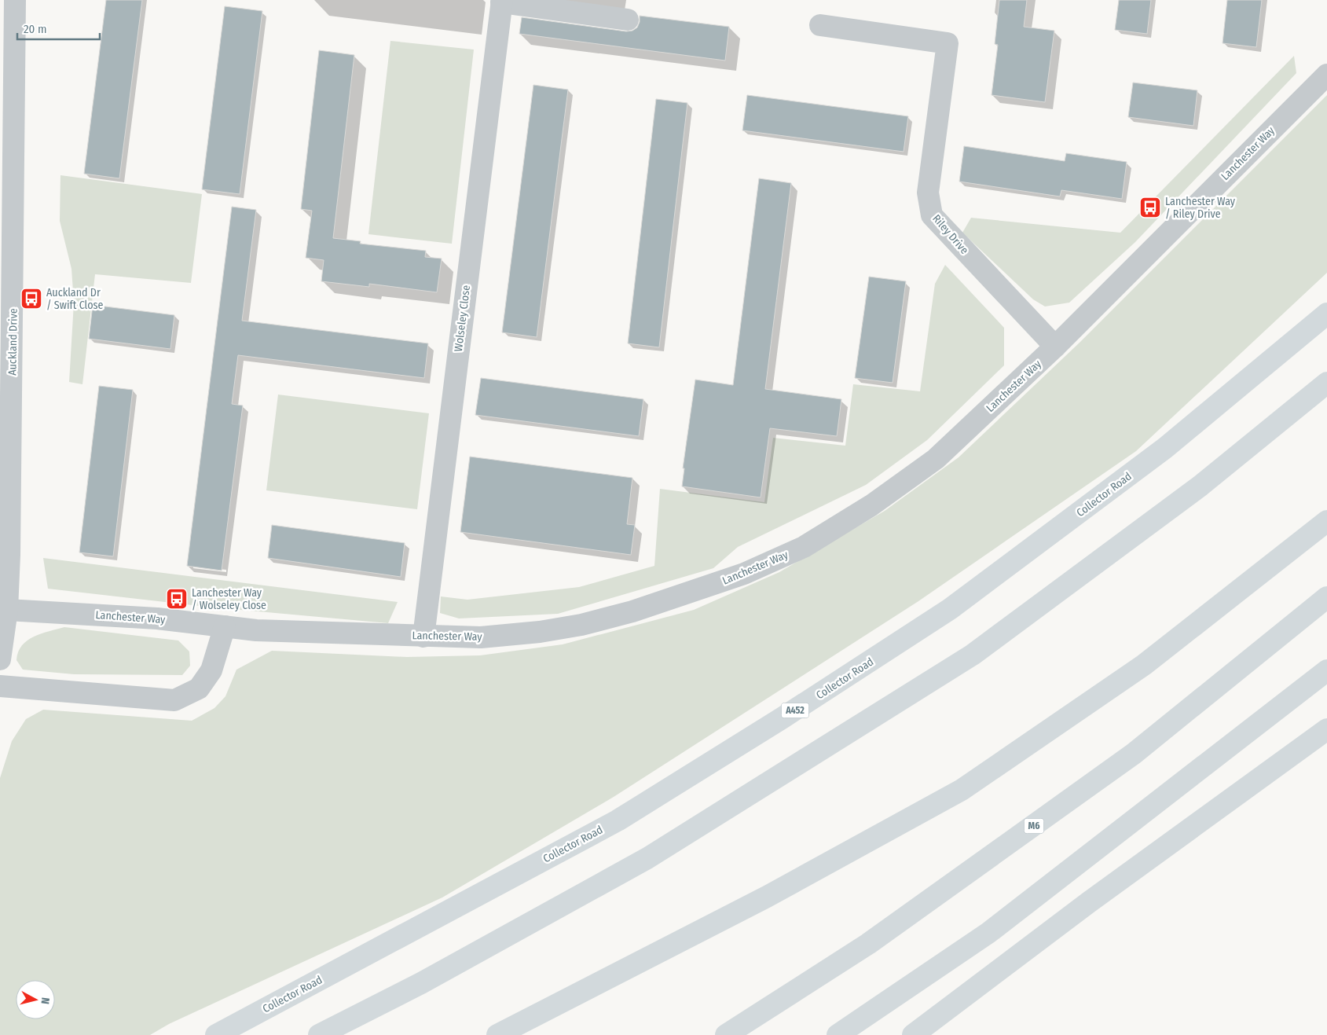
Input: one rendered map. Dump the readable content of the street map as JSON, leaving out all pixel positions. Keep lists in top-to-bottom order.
{
  "streets": {
    "highway": ["Collector Road", "A452", "M6"],
    "street": [
      "Lanchester Way",
      "Riley Drive",
      "Wolseley Close",
      "Auckland Drive"
    ]
  },
  "crossings": [
    ["Lanchester Way", "Riley Drive"],
    ["Lanchester Way", "Wolseley Close"],
    ["Lanchester Way", "Auckland Drive"]
  ],
  "places": {
    "bus stop": ["Lanchester Way / Riley Drive", "Auckland Dr / Swift Close", "Lanchester Way / Wolseley Close"]
  },
  "scale_bar": "20 m",
  "north": "right"
}
